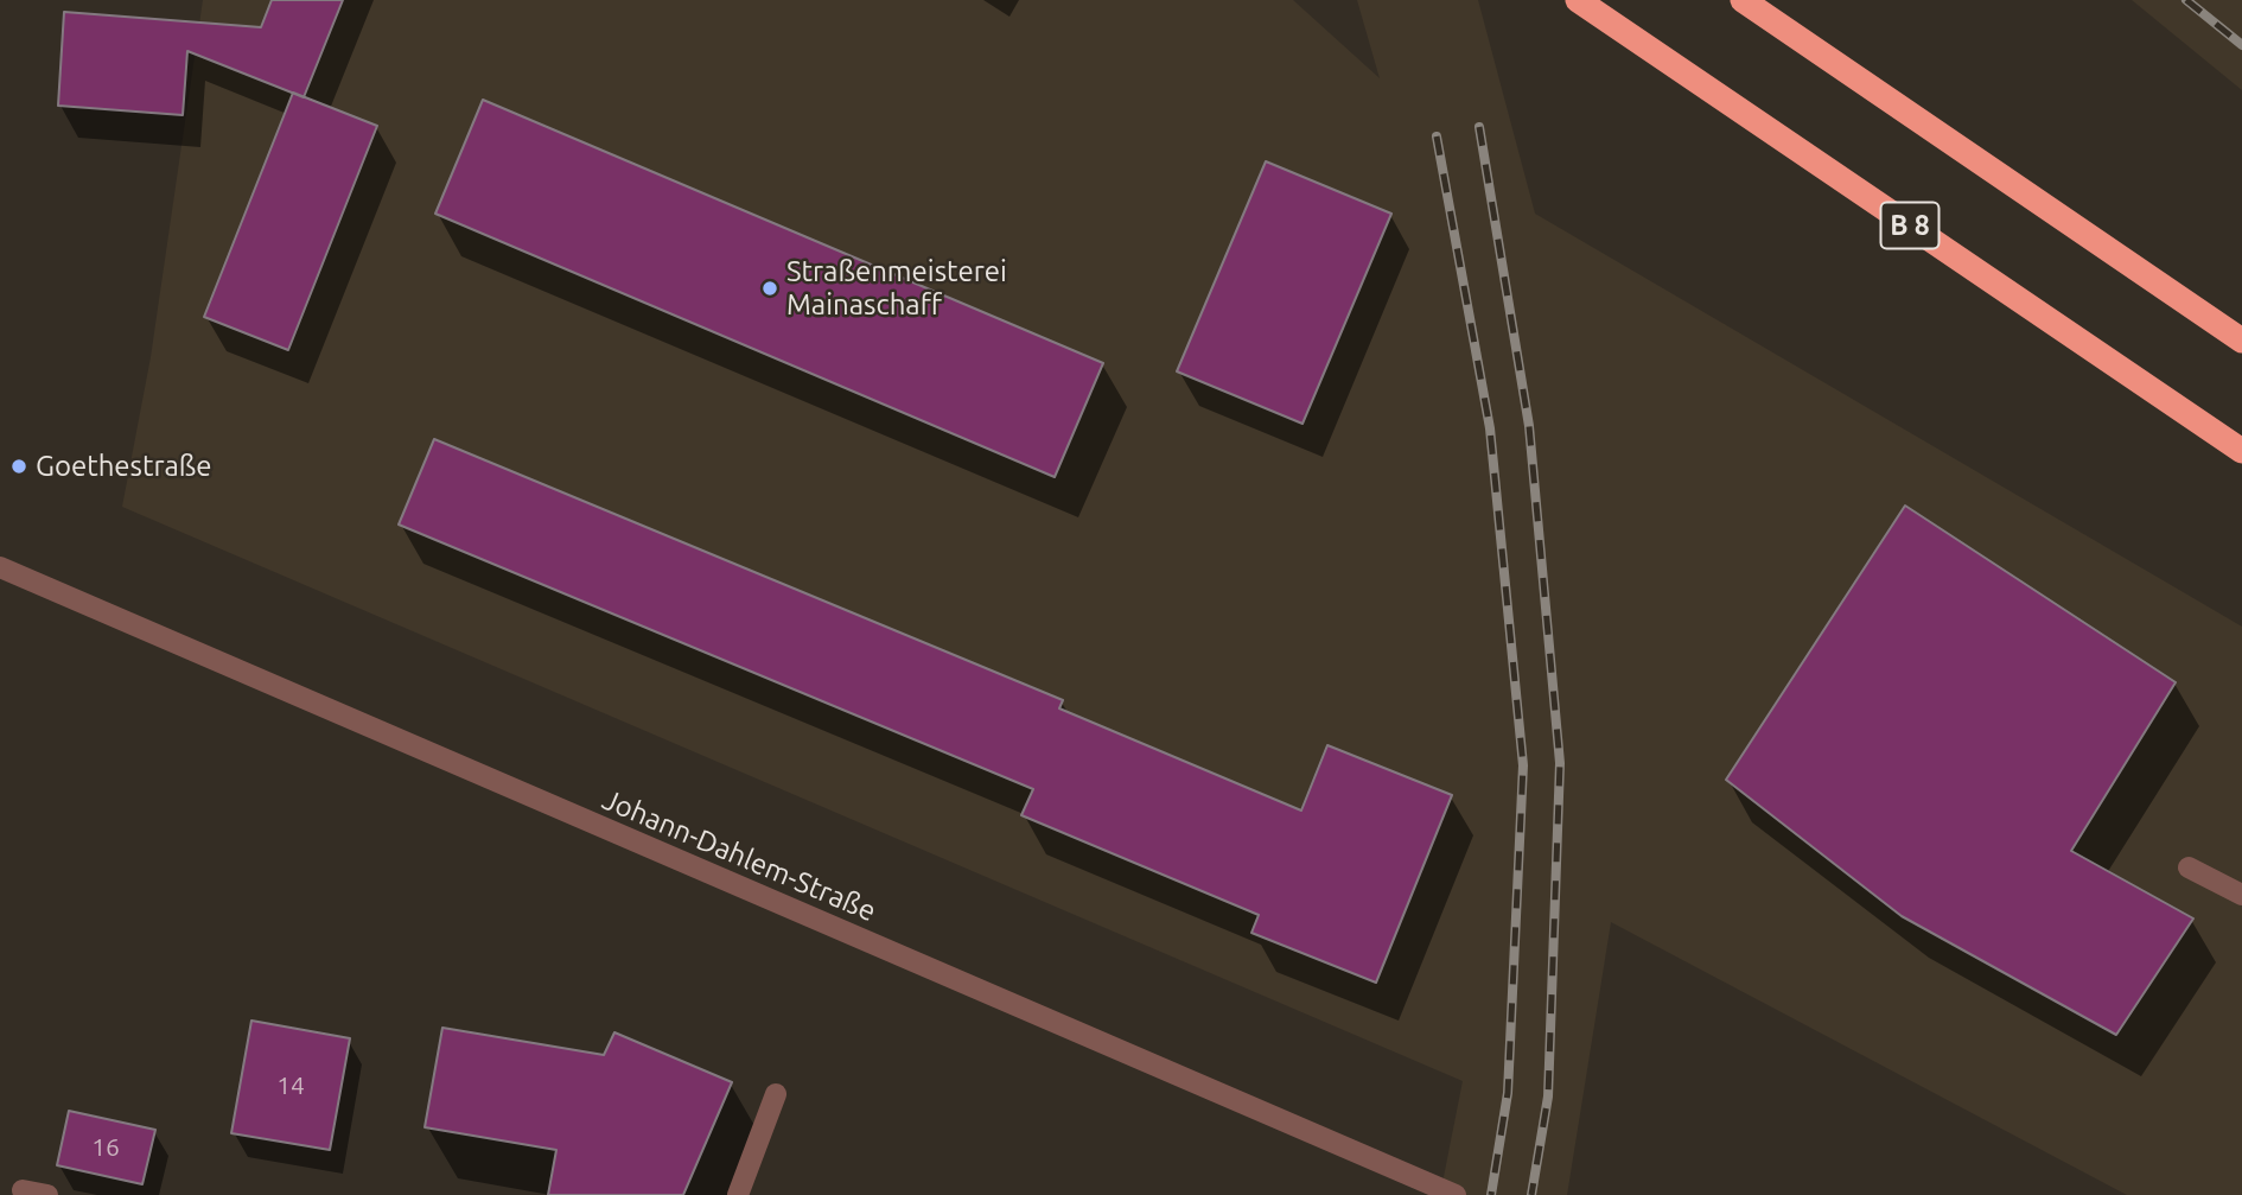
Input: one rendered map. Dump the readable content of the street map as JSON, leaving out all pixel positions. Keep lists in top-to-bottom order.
{
  "streets": {
    "highway": ["B 8"],
    "street": ["Johann-Dahlem-Straße"]
  },
  "places": ["Straßenmeisterei Mainaschaff", "Goethestraße"],
  "house_numbers": ["14", "16"]
}
